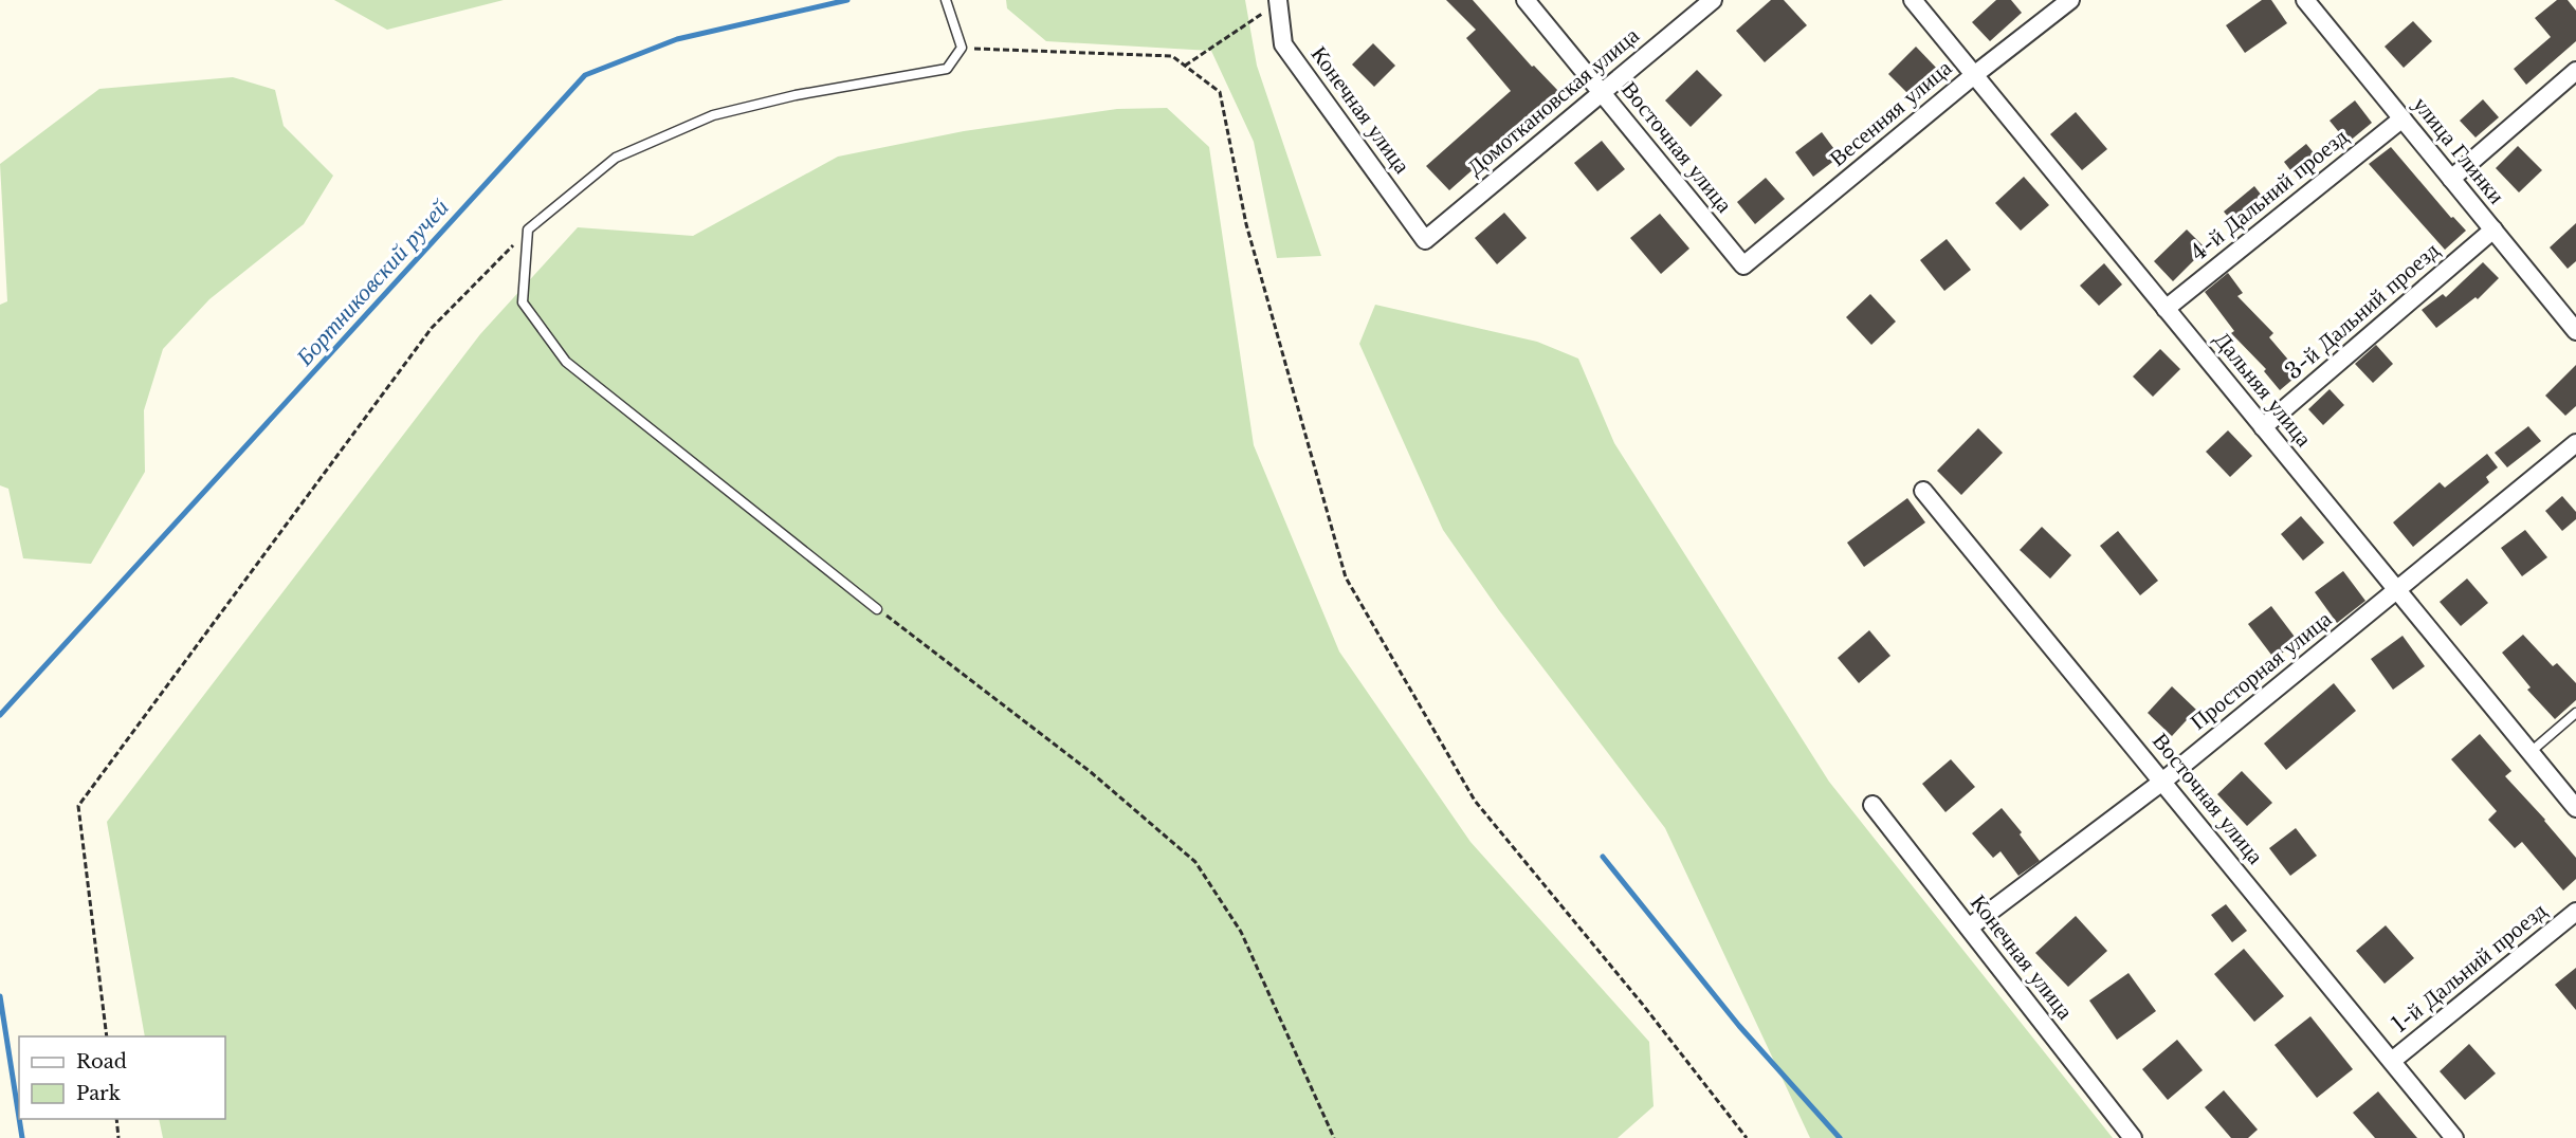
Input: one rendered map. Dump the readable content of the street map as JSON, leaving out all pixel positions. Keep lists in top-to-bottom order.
{
  "streets": {
    "street": [
      "Домоткановская улица",
      "Конечная улица",
      "Весенняя улица",
      "Восточная улица",
      "улица Глинки",
      "4-й Дальний проезд",
      "3-й Дальний проезд",
      "Дальняя улица",
      "Просторная улица",
      "1-й Дальний проезд"
    ]
  },
  "crossings": [
    ["Домоткановская улица", "Конечная улица"],
    ["Домоткановская улица", "Восточная улица"],
    ["Конечная улица", "Просторная улица"],
    ["Весенняя улица", "Восточная улица"],
    ["Весенняя улица", "Дальняя улица"],
    ["Восточная улица", "Просторная улица"],
    ["Восточная улица", "1-й Дальний проезд"],
    ["улица Глинки", "4-й Дальний проезд"],
    ["улица Глинки", "3-й Дальний проезд"],
    ["4-й Дальний проезд", "Дальняя улица"],
    ["3-й Дальний проезд", "Дальняя улица"],
    ["Дальняя улица", "Просторная улица"]
  ],
  "water": ["Бортниковский ручей"],
  "legend": ["Road", "Park"]
}
